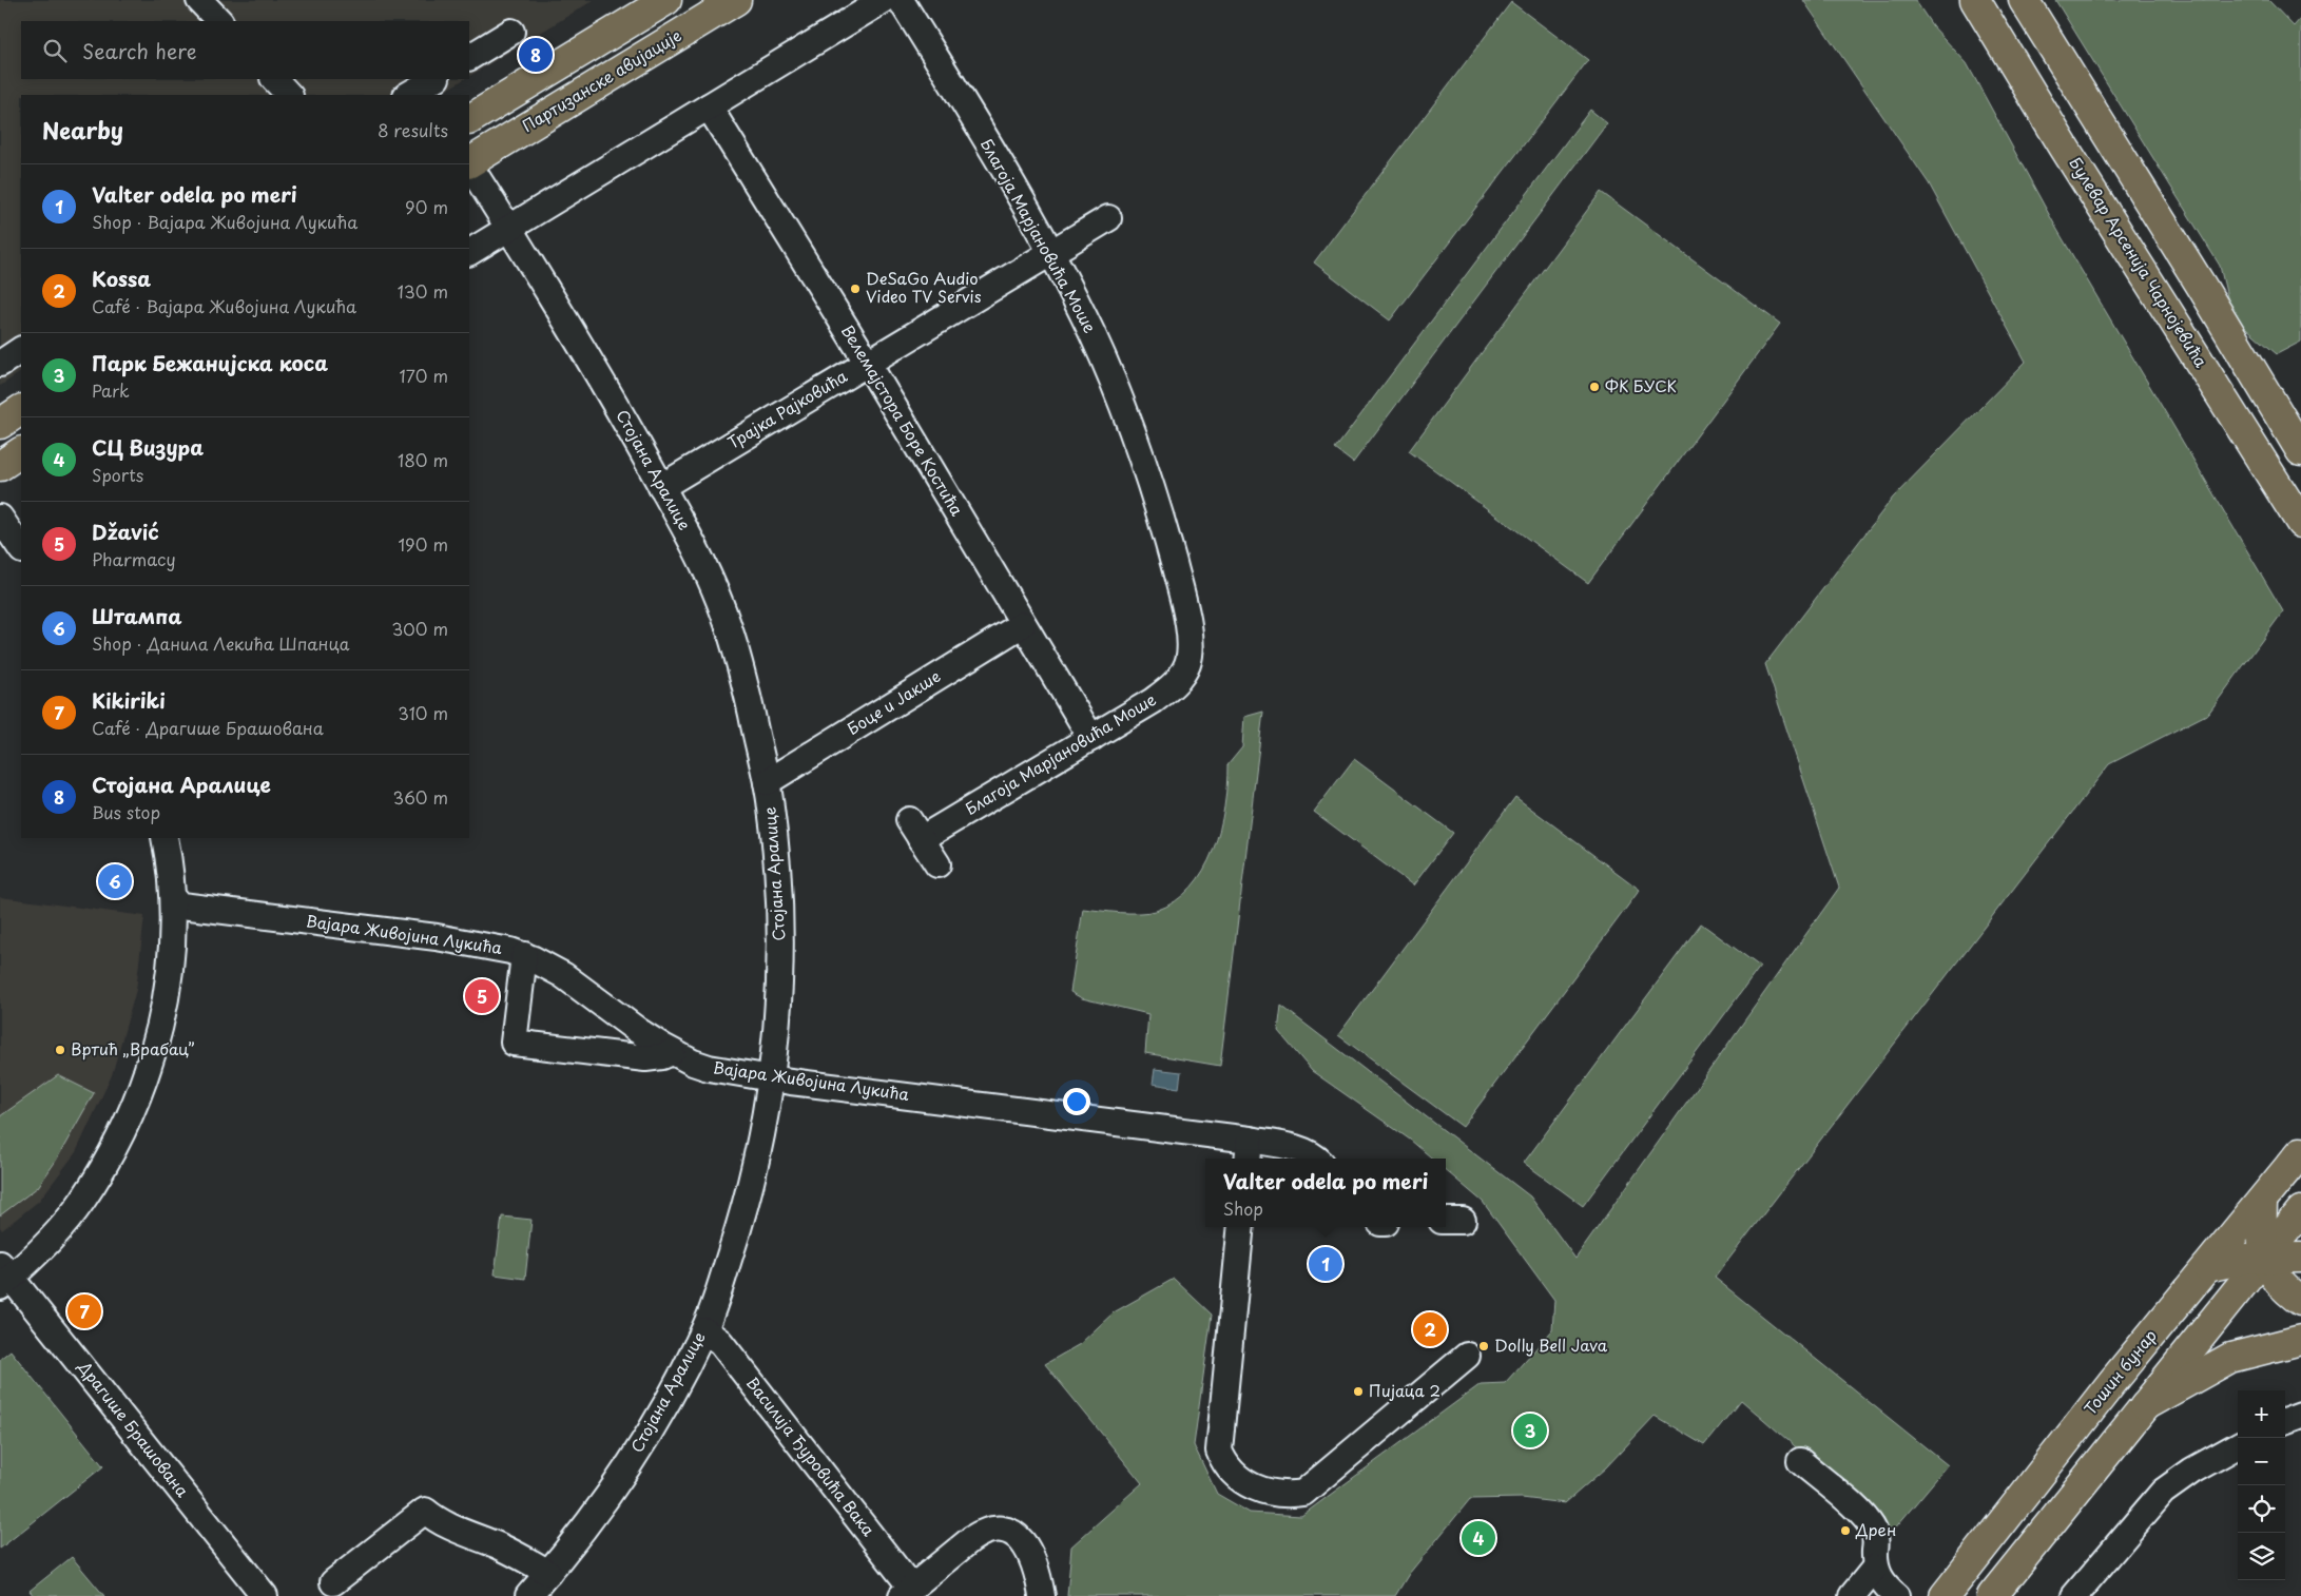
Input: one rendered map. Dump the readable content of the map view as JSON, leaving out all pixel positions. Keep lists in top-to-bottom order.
{
  "streets": {
    "main road": ["Партизанске авијације", "Булевар Арсенија Чарнојевића", "Тошин бунар"],
    "street": [
      "Благоја Марјановића Моше",
      "Трајка Рајковића",
      "Велемајстора Боре Костића",
      "Стојана Аралице",
      "Боце и Јакше",
      "Вајара Живојина Лукића",
      "Драгише Брашована",
      "Василија Ђуровића Вака"
    ]
  },
  "crossings": [
    ["Благоја Марјановића Моше", "Трајка Рајковића"],
    ["Благоја Марјановића Моше", "Велемајстора Боре Костића"],
    ["Трајка Рајковића", "Велемајстора Боре Костића"],
    ["Трајка Рајковића", "Стојана Аралице"],
    ["Велемајстора Боре Костића", "Боце и Јакше"],
    ["Стојана Аралице", "Боце и Јакше"],
    ["Стојана Аралице", "Вајара Живојина Лукића"],
    ["Стојана Аралице", "Василија Ђуровића Вака"]
  ],
  "places": [
    "DeSaGo Audio Video TV Servis",
    "ФК БУСК",
    "Вртић „Врабац”",
    "Dolly Bell Java",
    "Пијаца 2",
    "Дрен"
  ],
  "page": {
    "search": "Search here",
    "pins": [
      "8",
      "6",
      "5",
      "1",
      "7",
      "2",
      "3",
      "4"
    ],
    "heading": ["Nearby", "8 results"],
    "list": [
      {
        "mark": "1",
        "name": "Valter odela po meri",
        "note": "Shop · Вајара Живојина Лукића",
        "value": "90 m"
      },
      {
        "mark": "2",
        "name": "Kossa",
        "note": "Café · Вајара Живојина Лукића",
        "value": "130 m"
      },
      {
        "mark": "3",
        "name": "Парк Бежанијска коса",
        "note": "Park",
        "value": "170 m"
      },
      {
        "mark": "4",
        "name": "СЦ Визура",
        "note": "Sports",
        "value": "180 m"
      },
      {
        "mark": "5",
        "name": "Džavić",
        "note": "Pharmacy",
        "value": "190 m"
      },
      {
        "mark": "6",
        "name": "Штампа",
        "note": "Shop · Данила Лекића Шпанца",
        "value": "300 m"
      },
      {
        "mark": "7",
        "name": "Kikiriki",
        "note": "Café · Драгише Брашована",
        "value": "310 m"
      },
      {
        "mark": "8",
        "name": "Стојана Аралице",
        "note": "Bus stop",
        "value": "360 m"
      }
    ],
    "popup": ["Valter odela po meri", "Shop"],
    "map_buttons": ["+", "−"]
  }
}
